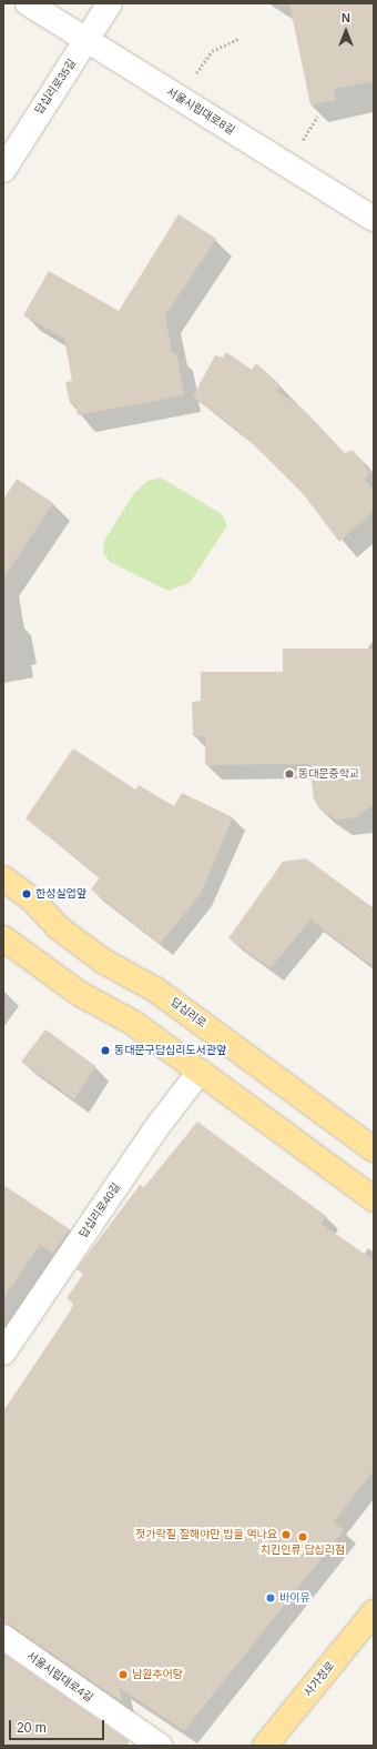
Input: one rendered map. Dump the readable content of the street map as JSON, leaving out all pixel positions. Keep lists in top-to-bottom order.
{
  "streets": {
    "main road": ["답십리로", "사가정로"],
    "street": [
      "답십리로35길",
      "서울시립대로8길",
      "답십리로40길",
      "서울시립대로4길"
    ]
  },
  "crossings": [
    ["답십리로35길", "서울시립대로8길"]
  ],
  "places": [
    "동대문중학교",
    "한성실업앞",
    "동대문구답십리도서관앞",
    "젓가락질 잘해야만 밥을 먹나요",
    "치킨인류 답십리점",
    "바이유",
    "남원추어탕"
  ],
  "scale_bar": "20 m",
  "north": "top"
}
